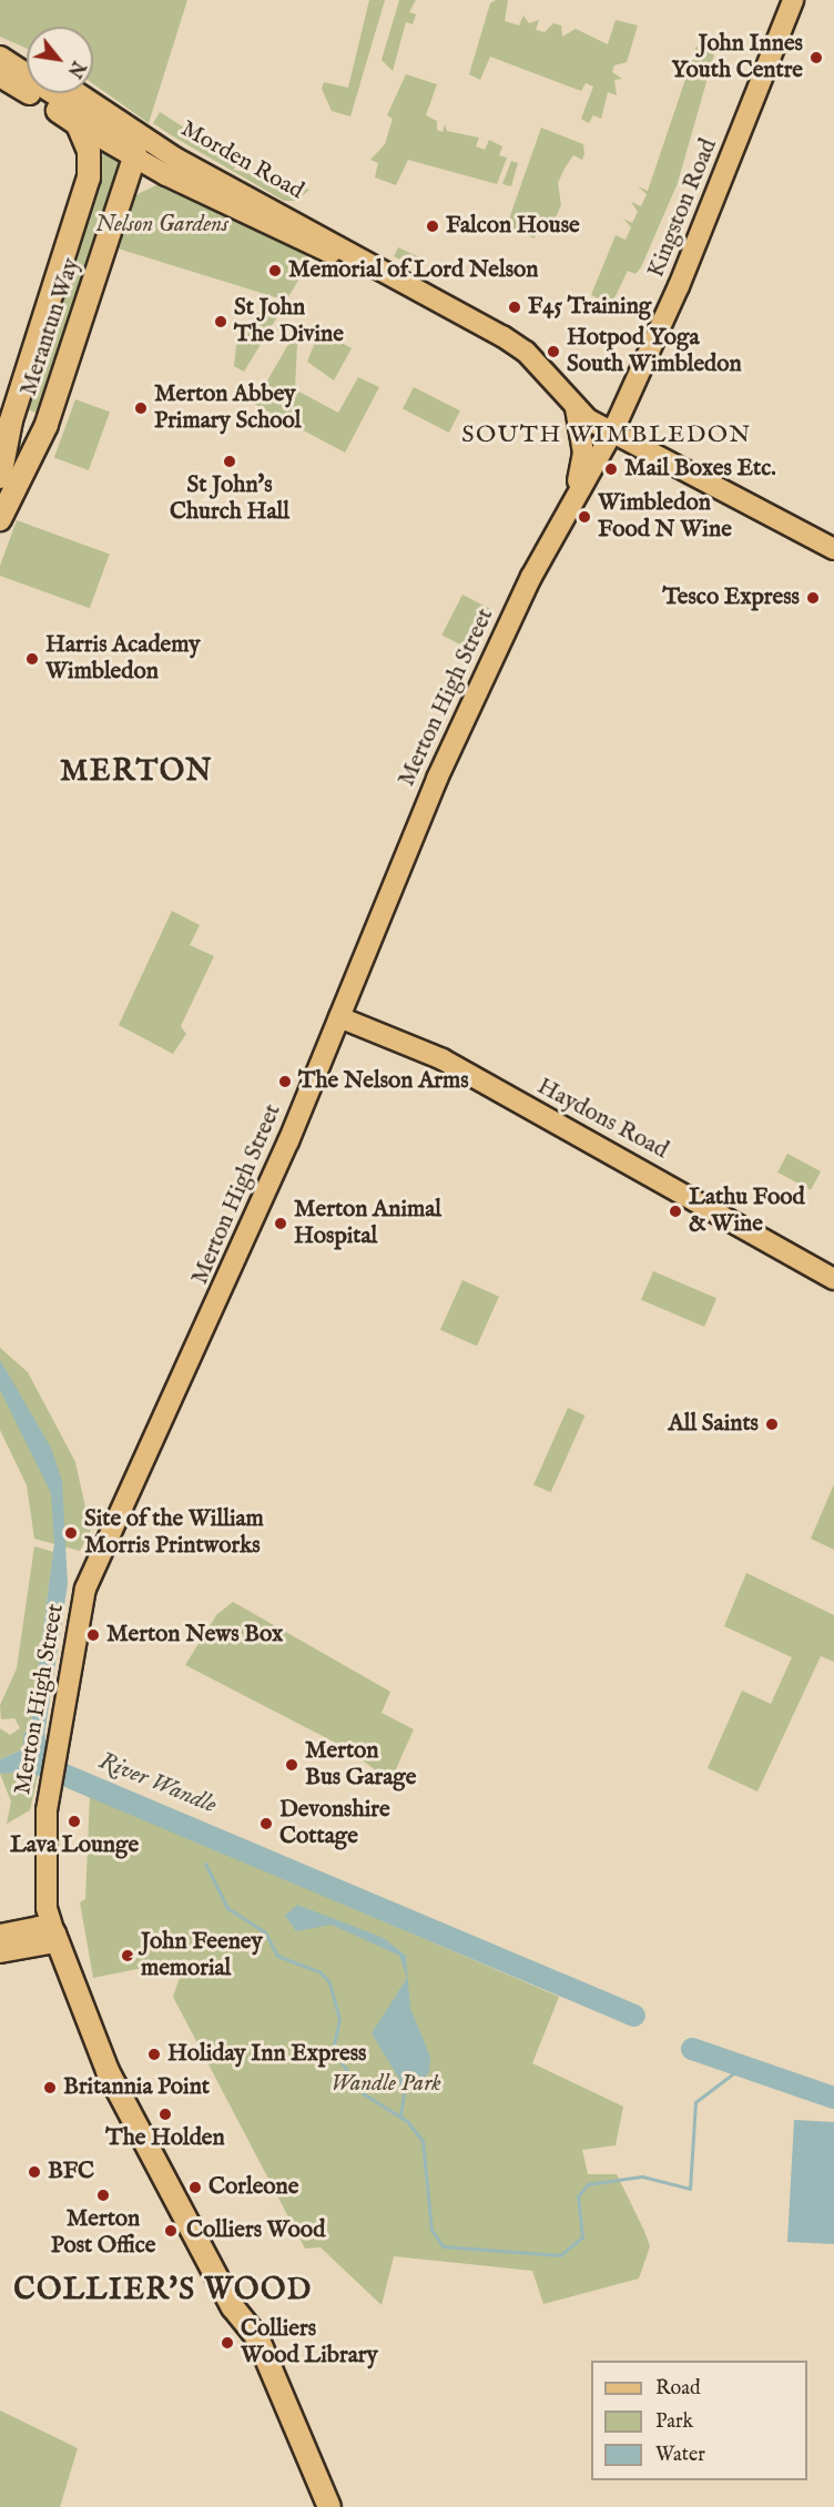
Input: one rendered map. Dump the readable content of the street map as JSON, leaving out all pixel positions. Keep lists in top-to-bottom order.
{
  "streets": {
    "highway": ["Morden Road", "Merantun Way"],
    "main road": ["Kingston Road", "Merton High Street", "Haydons Road"]
  },
  "crossings": [
    ["Morden Road", "Kingston Road"],
    ["Morden Road", "Merantun Way"],
    ["Morden Road", "Merton High Street"],
    ["Kingston Road", "Merton High Street"],
    ["Merton High Street", "Haydons Road"]
  ],
  "districts": ["SOUTH WIMBLEDON", "MERTON", "COLLIER'S WOOD"],
  "water": ["River Wandle"],
  "parks": ["Nelson Gardens", "Wandle Park"],
  "places": [
    "John Innes Youth Centre",
    "Falcon House",
    "Memorial of Lord Nelson",
    "F45 Training",
    "St John The Divine",
    "Hotpod Yoga South Wimbledon",
    "Merton Abbey Primary School",
    "St John's Church Hall",
    "Mail Boxes Etc.",
    "Wimbledon Food N Wine",
    "Tesco Express",
    "Harris Academy Wimbledon",
    "The Nelson Arms",
    "Lathu Food & Wine",
    "Merton Animal Hospital",
    "All Saints",
    "Site of the William Morris Printworks",
    "Merton News Box",
    "Merton Bus Garage",
    "Lava Lounge",
    "Devonshire Cottage",
    "John Feeney memorial",
    "Holiday Inn Express",
    "Britannia Point",
    "The Holden",
    "BFC",
    "Corleone",
    "Merton Post Office",
    "Colliers Wood",
    "Colliers Wood Library"
  ],
  "legend": ["Road", "Park", "Water"],
  "north": "bottom right"
}
